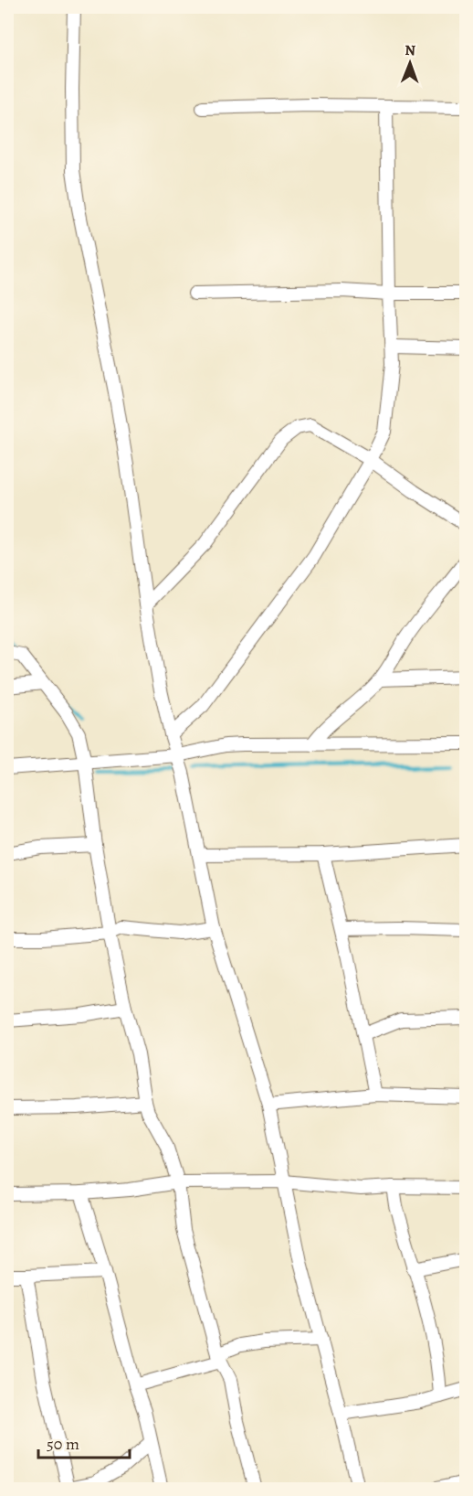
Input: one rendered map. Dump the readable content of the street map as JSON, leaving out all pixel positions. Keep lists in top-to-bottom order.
{
  "scale_bar": "50 m",
  "north": "top"
}
